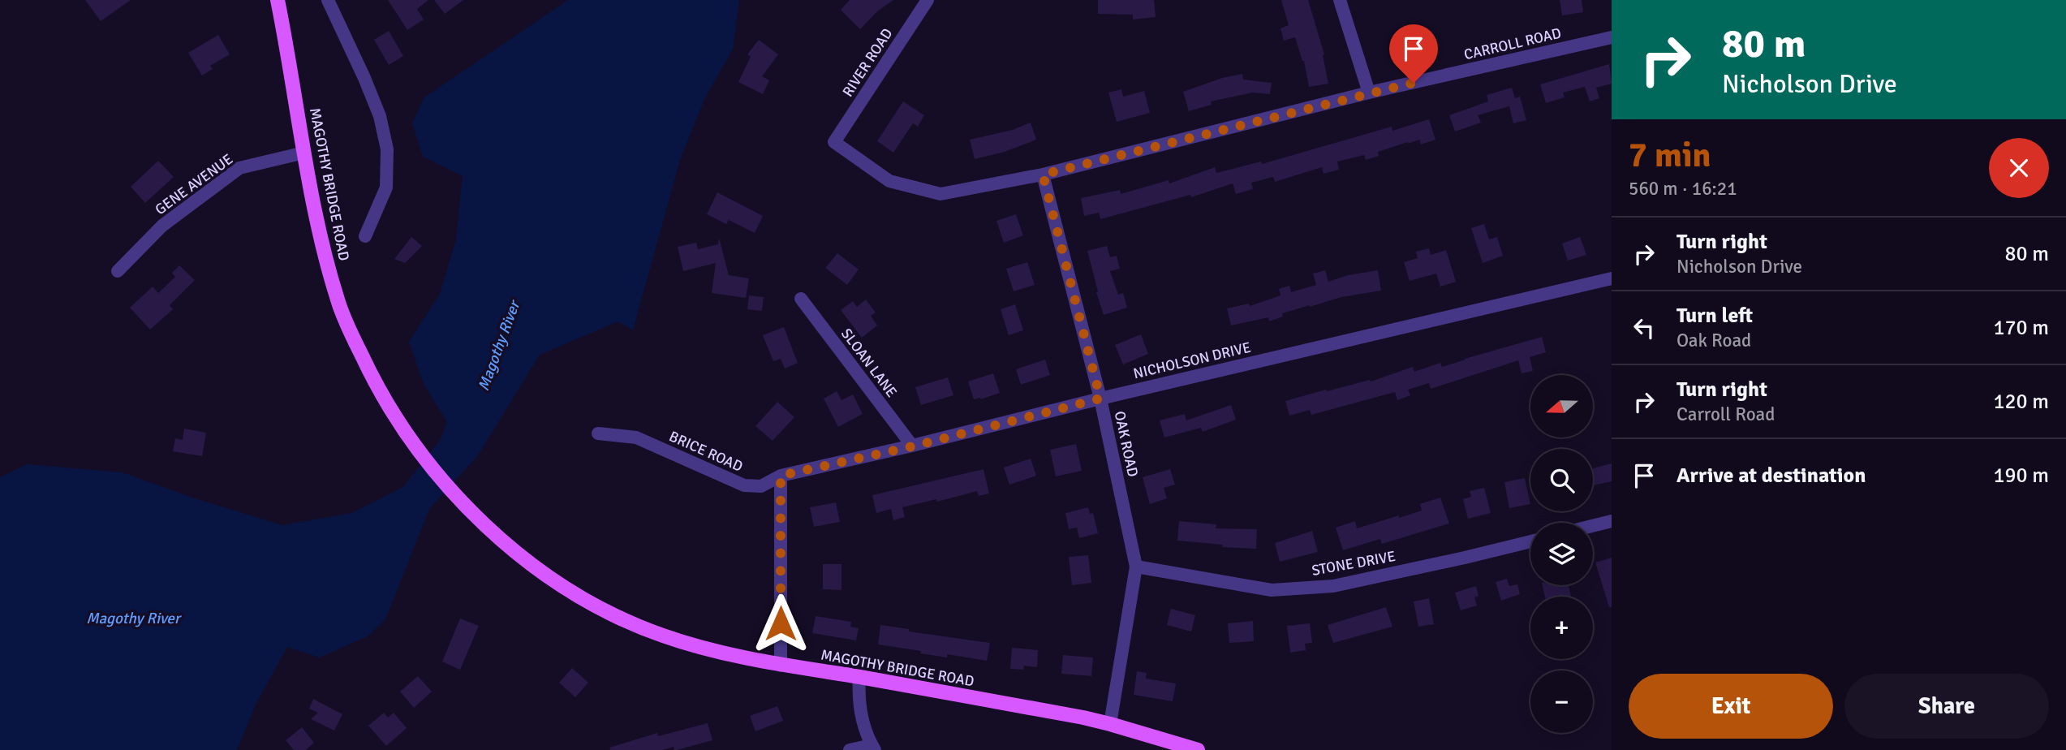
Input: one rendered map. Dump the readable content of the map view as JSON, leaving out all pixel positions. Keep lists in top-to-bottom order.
{
  "streets": {
    "main road": ["MAGOTHY BRIDGE ROAD"],
    "street": [
      "CARROLL ROAD",
      "RIVER ROAD",
      "GENE AVENUE",
      "NICHOLSON DRIVE",
      "SLOAN LANE",
      "OAK ROAD",
      "BRICE ROAD",
      "STONE DRIVE"
    ]
  },
  "crossings": [
    ["CARROLL ROAD", "RIVER ROAD"],
    ["CARROLL ROAD", "OAK ROAD"],
    ["GENE AVENUE", "MAGOTHY BRIDGE ROAD"],
    ["MAGOTHY BRIDGE ROAD", "OAK ROAD"],
    ["NICHOLSON DRIVE", "SLOAN LANE"],
    ["NICHOLSON DRIVE", "OAK ROAD"],
    ["NICHOLSON DRIVE", "BRICE ROAD"],
    ["OAK ROAD", "STONE DRIVE"]
  ],
  "water": ["Magothy River"],
  "north": "left",
  "page": {
    "turn": ["80 m", "Nicholson Drive"],
    "heading": ["7 min", "560 m · 16:21"],
    "list": [
      {
        "name": "Turn right",
        "note": "Nicholson Drive",
        "value": "80 m"
      },
      {
        "name": "Turn left",
        "note": "Oak Road",
        "value": "170 m"
      },
      {
        "name": "Turn right",
        "note": "Carroll Road",
        "value": "120 m"
      },
      {
        "name": "Arrive at destination",
        "value": "190 m"
      }
    ],
    "map_buttons": ["+", "−"],
    "buttons": ["Exit", "Share"]
  }
}
